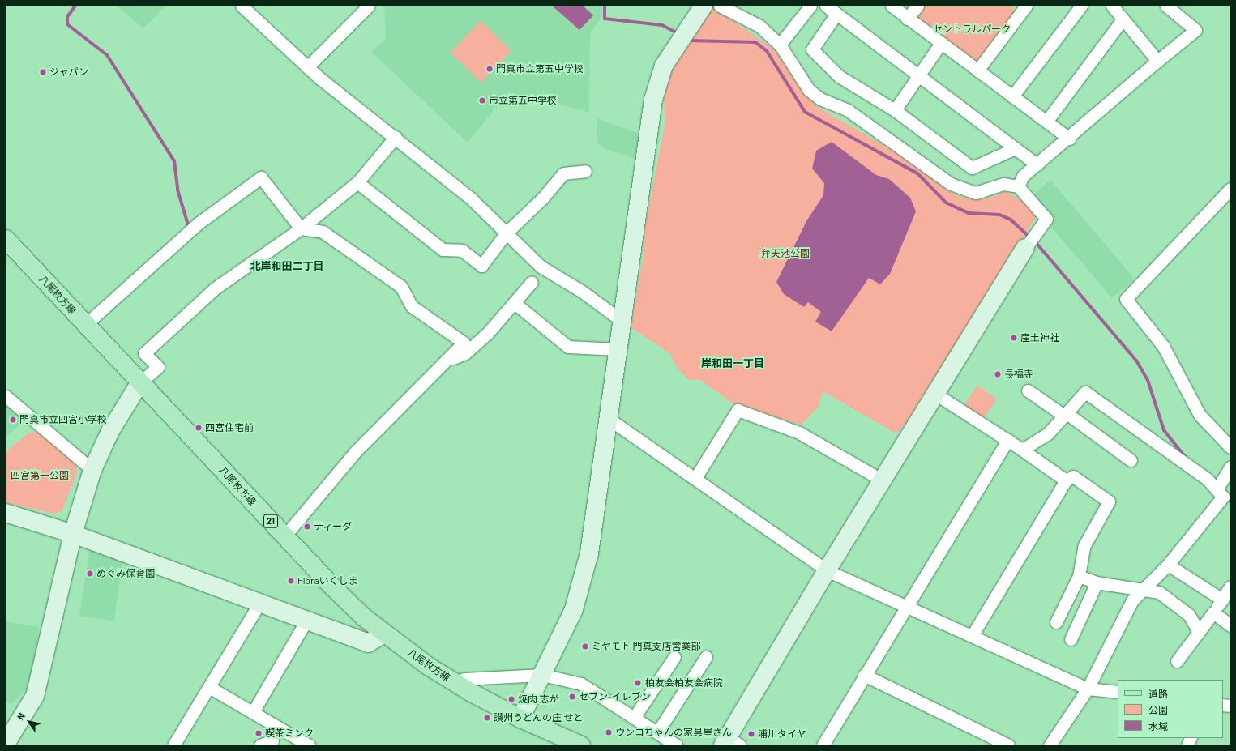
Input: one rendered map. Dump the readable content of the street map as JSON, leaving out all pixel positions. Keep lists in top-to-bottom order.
{
  "streets": {
    "main road": ["八尾枚方線", "21"]
  },
  "districts": ["北岸和田二丁目", "岸和田一丁目"],
  "parks": ["セントラルパーク", "弁天池公園", "四宮第一公園"],
  "places": [
    "門真市立第五中学校",
    "ジャパン",
    "市立第五中学校",
    "産土神社",
    "長福寺",
    "門真市立四宮小学校",
    "四宮住宅前",
    "ティーダ",
    "めぐみ保育園",
    "Floraいくしま",
    "ミヤモト 門真支店営業部",
    "柏友会柏友会病院",
    "セブン-イレブン",
    "焼肉 志が",
    "讃州うどんの庄 せと",
    "ウンコちゃんの家具屋さん",
    "喫茶ミンク",
    "浦川タイヤ"
  ],
  "legend": ["道路", "公園", "水域"],
  "north": "top left"
}
